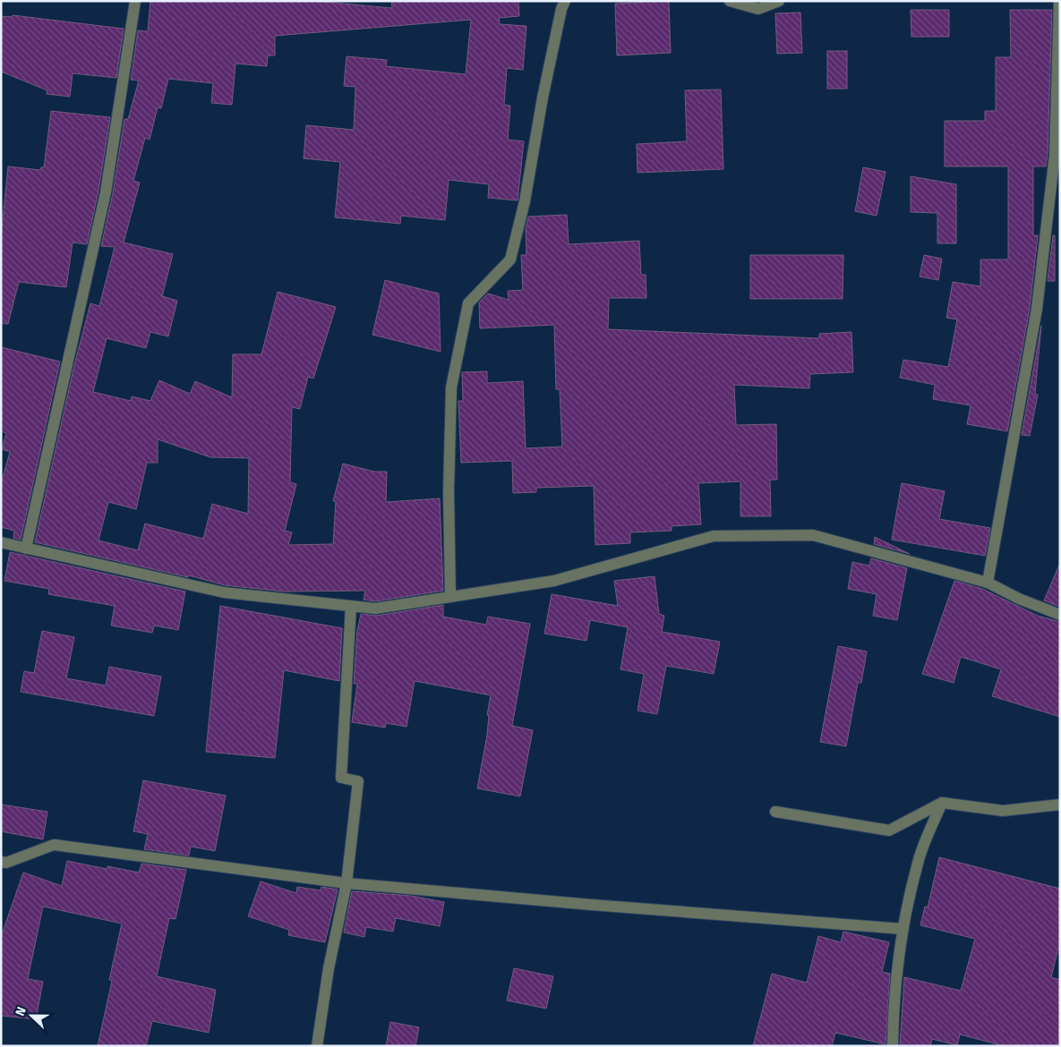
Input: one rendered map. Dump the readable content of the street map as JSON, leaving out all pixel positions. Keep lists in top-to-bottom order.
{
  "north": "left"
}
